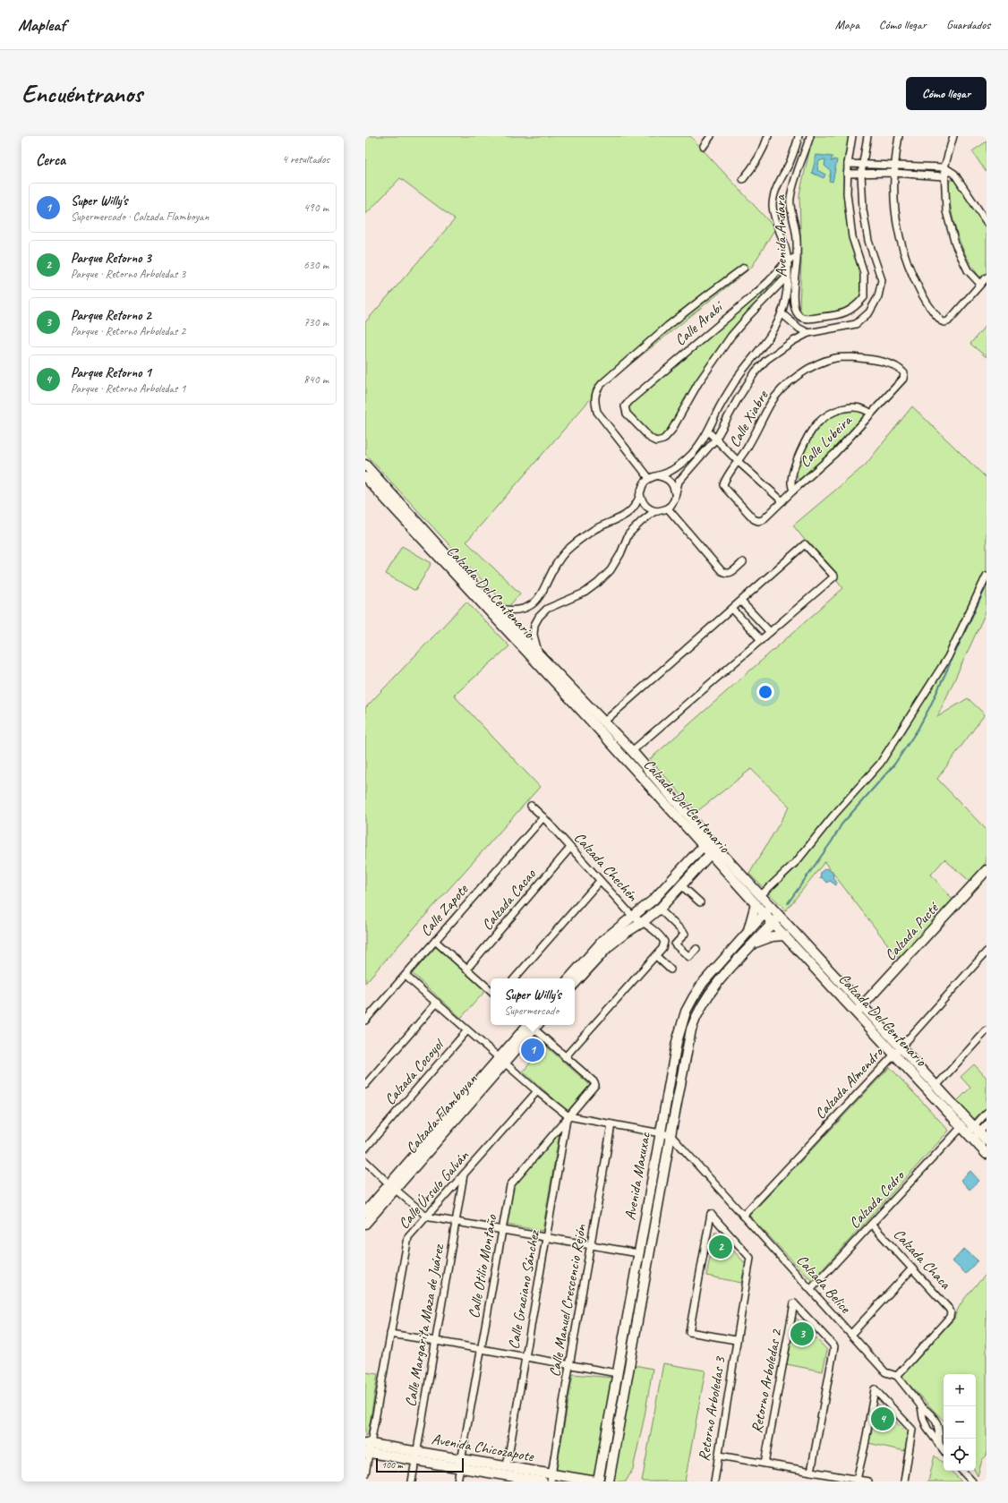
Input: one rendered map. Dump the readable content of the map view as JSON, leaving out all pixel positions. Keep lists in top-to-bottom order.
{
  "streets": {
    "main road": [
      "Calzada Del Centenario",
      "Calzada Pucté",
      "Calzada Flamboyan",
      "Avenida Maxuxac",
      "Avenida Chicozapote"
    ],
    "street": [
      "Avenida Andara",
      "Calle Arabí",
      "Calle Xiabre",
      "Calle Lubeira",
      "Calzada Chechén",
      "Calzada Cacao",
      "Calle Zapote",
      "Calzada Cocoyol",
      "Calzada Almendro",
      "Calle Úrsulo Galván",
      "Calzada Cedro",
      "Calzada Chaca",
      "Calle Otilio Montaño",
      "Calzada Belice",
      "Calle Graciano Sánchez",
      "Calle Manuel Crescencio Rejón",
      "Calle Margarita Maza de Juárez",
      "Retorno Arboledas 2",
      "Retorno Arboledas 3"
    ]
  },
  "crossings": [
    ["Avenida Andara", "Calle Arabí"],
    ["Calle Xiabre", "Calle Lubeira"],
    ["Calzada Del Centenario", "Calzada Pucté"],
    ["Calzada Del Centenario", "Calzada Almendro"],
    ["Calzada Del Centenario", "Avenida Maxuxac"],
    ["Calzada Del Centenario", "Calzada Cedro"],
    ["Calzada Chechén", "Calzada Cacao"],
    ["Calzada Chechén", "Calle Zapote"],
    ["Calzada Almendro", "Calzada Belice"],
    ["Avenida Maxuxac", "Calzada Belice"],
    ["Avenida Maxuxac", "Avenida Chicozapote"],
    ["Calle Úrsulo Galván", "Calle Margarita Maza de Juárez"],
    ["Calle Úrsulo Galván", "Avenida Chicozapote"],
    ["Calzada Cedro", "Calzada Chaca"],
    ["Calzada Cedro", "Calzada Belice"],
    ["Calzada Chaca", "Calzada Belice"],
    ["Calle Otilio Montaño", "Calle Graciano Sánchez"],
    ["Calle Otilio Montaño", "Avenida Chicozapote"],
    ["Calle Graciano Sánchez", "Avenida Chicozapote"],
    ["Calle Manuel Crescencio Rejón", "Avenida Chicozapote"],
    ["Calle Margarita Maza de Juárez", "Avenida Chicozapote"]
  ],
  "scale_bar": "100 m",
  "page": {
    "header": "Mapleaf",
    "nav": ["Mapa", "Cómo llegar", "Guardados"],
    "buttons": "Cómo llegar",
    "title": "Encuéntranos",
    "heading": ["Cerca", "4 resultados"],
    "list": [
      {
        "mark": "1",
        "name": "Super Willy's",
        "note": "Supermercado · Calzada Flamboyan",
        "value": "490 m"
      },
      {
        "mark": "2",
        "name": "Parque Retorno 3",
        "note": "Parque · Retorno Arboledas 3",
        "value": "630 m"
      },
      {
        "mark": "3",
        "name": "Parque Retorno 2",
        "note": "Parque · Retorno Arboledas 2",
        "value": "730 m"
      },
      {
        "mark": "4",
        "name": "Parque Retorno 1",
        "note": "Parque · Retorno Arboledas 1",
        "value": "840 m"
      }
    ],
    "popup": ["Super Willy's", "Supermercado"],
    "pins": [
      "1",
      "2",
      "3",
      "4"
    ],
    "map_buttons": ["+", "−"],
    "scale": "100 m"
  }
}
